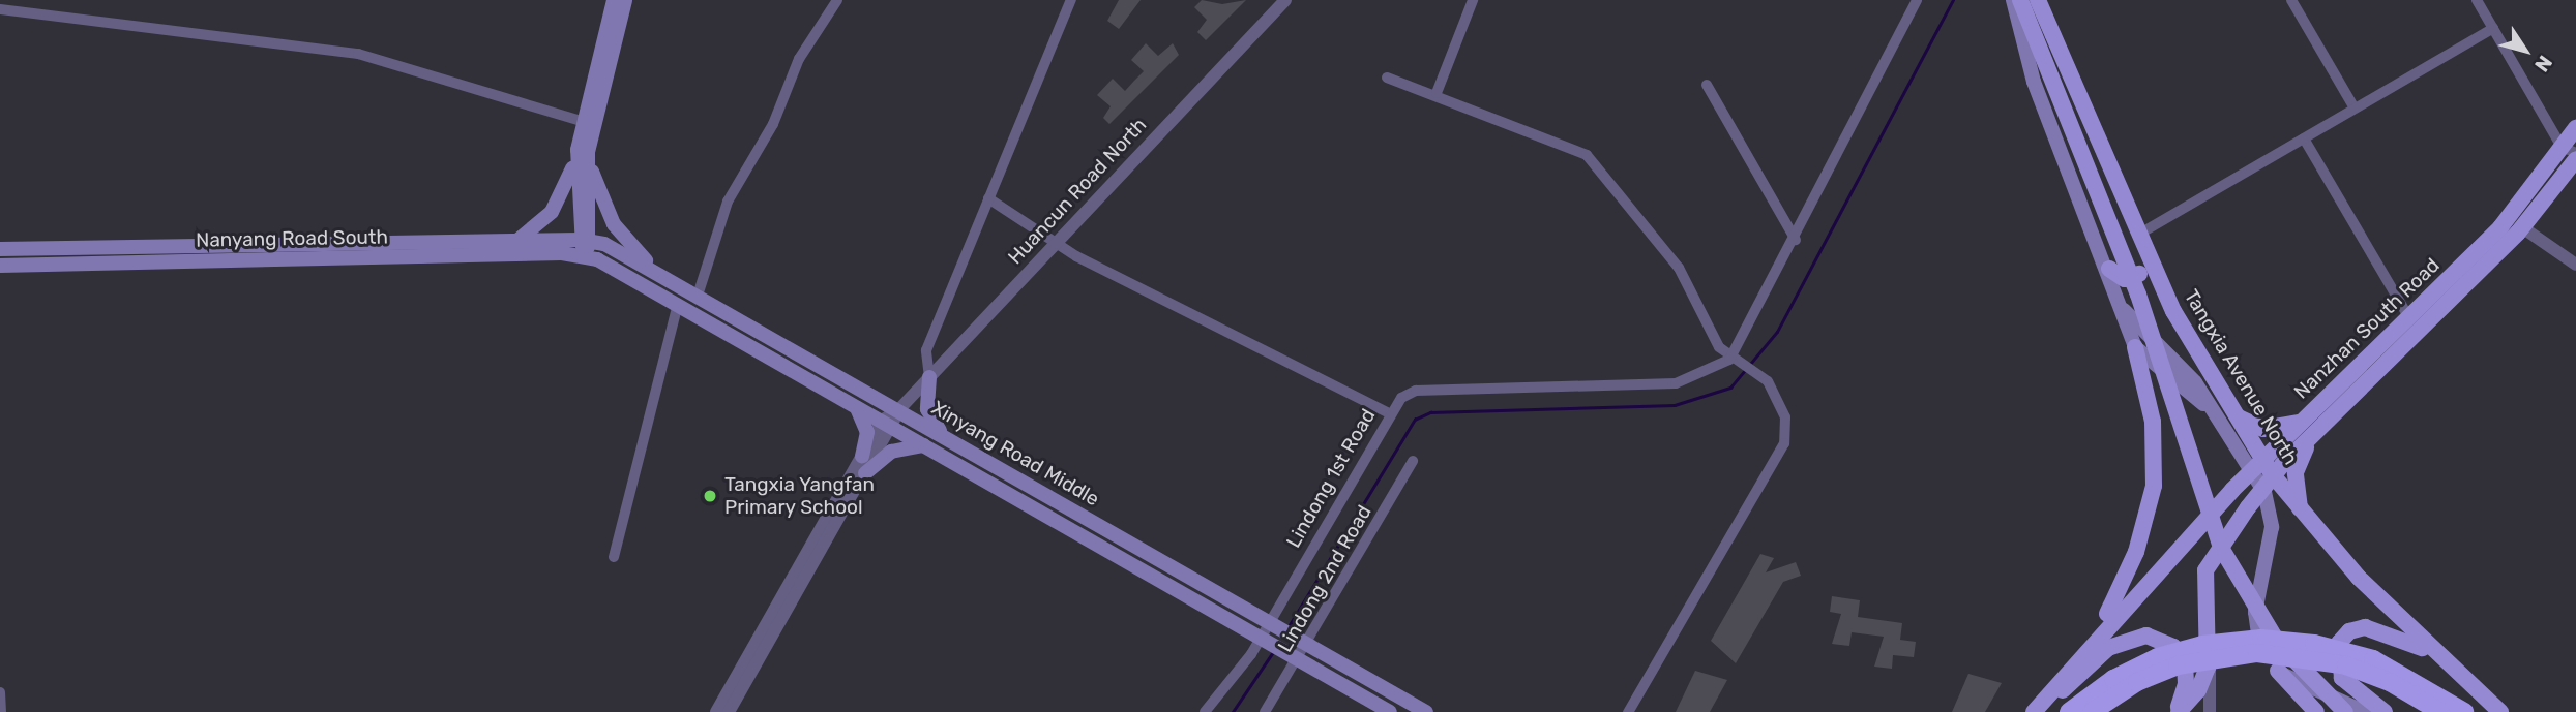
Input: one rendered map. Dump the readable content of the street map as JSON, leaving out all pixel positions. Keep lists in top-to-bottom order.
{
  "streets": {
    "main road": [
      "Nanyang Road South",
      "Nanzhan South Road",
      "Tangxia Avenue North",
      "Xinyang Road Middle"
    ],
    "street": ["Huancun Road North", "Lindong 1st Road", "Lindong 2nd Road"]
  },
  "crossings": [
    ["Huancun Road North", "Xinyang Road Middle"],
    ["Nanyang Road South", "Xinyang Road Middle"],
    ["Nanzhan South Road", "Tangxia Avenue North"],
    ["Xinyang Road Middle", "Lindong 1st Road"],
    ["Xinyang Road Middle", "Lindong 2nd Road"]
  ],
  "places": ["Tangxia Yangfan Primary School"],
  "north": "bottom right"
}
